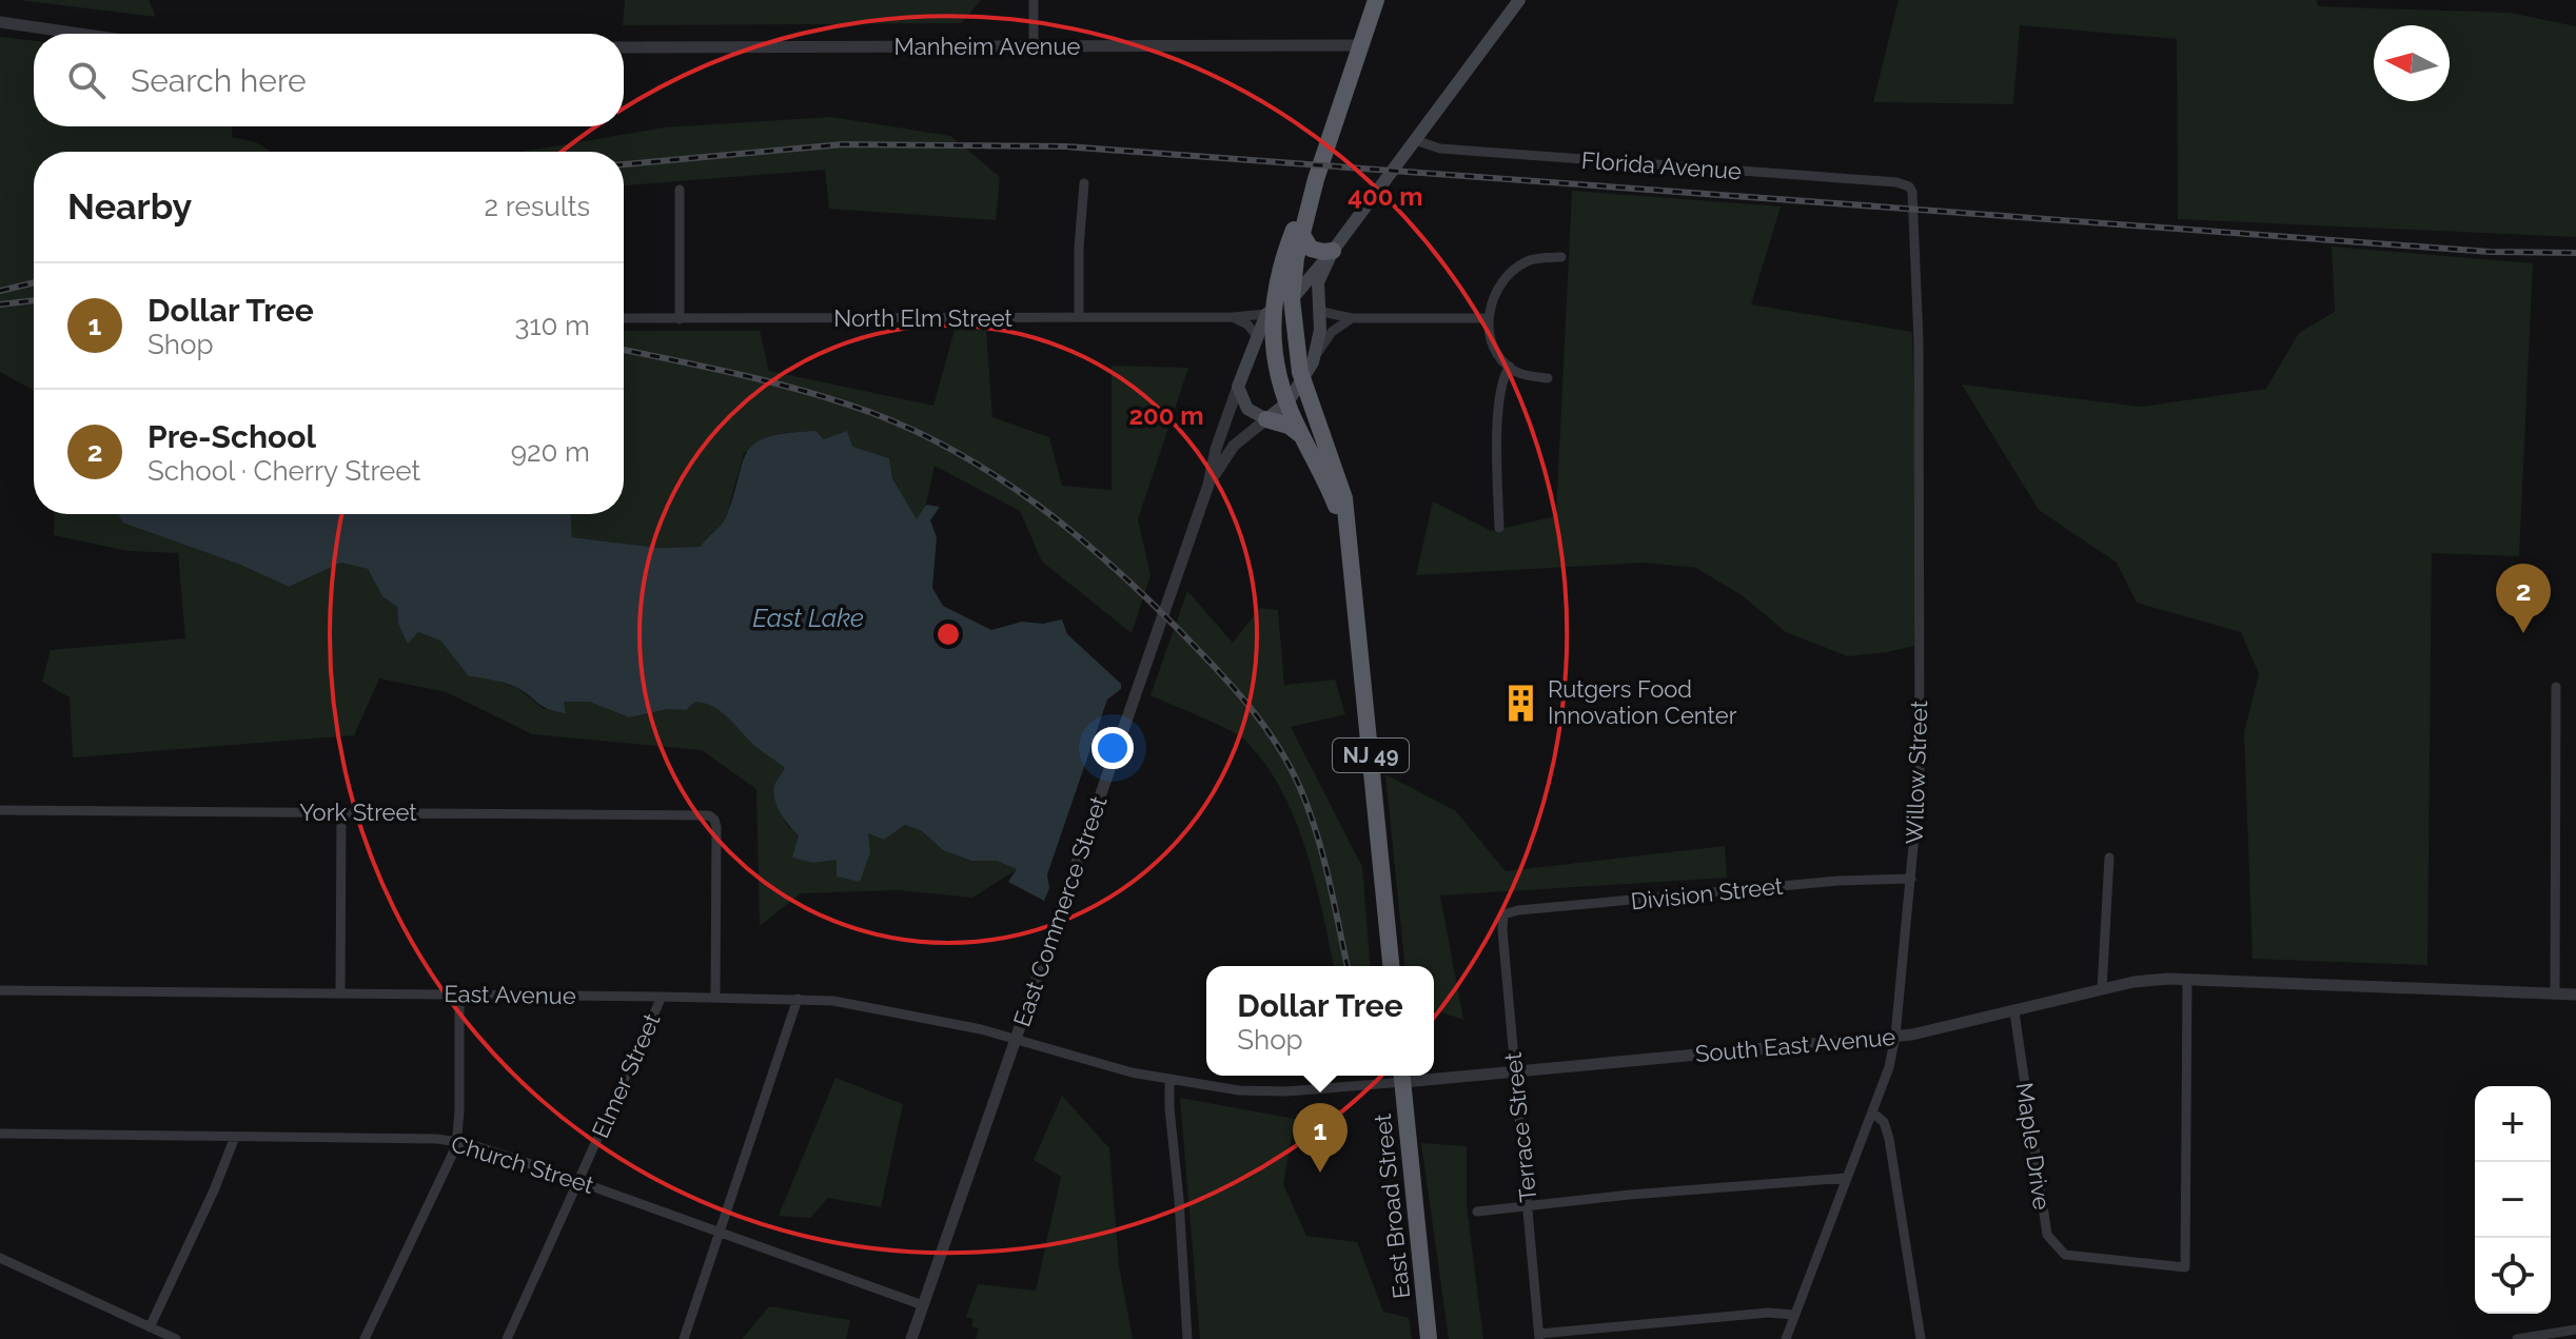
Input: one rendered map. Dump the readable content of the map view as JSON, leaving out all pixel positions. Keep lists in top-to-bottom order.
{
  "streets": {
    "highway": ["NJ 49", "East Broad Street"],
    "street": [
      "Manheim Avenue",
      "Florida Avenue",
      "North Elm Street",
      "Willow Street",
      "York Street",
      "Division Street",
      "East Commerce Street",
      "East Avenue",
      "South East Avenue",
      "Elmer Street",
      "Terrace Street",
      "Maple Drive",
      "Church Street"
    ]
  },
  "crossings": [
    ["Manheim Avenue", "NJ 49"],
    ["Florida Avenue", "Willow Street"],
    ["North Elm Street", "NJ 49"],
    ["Willow Street", "Division Street"],
    ["Willow Street", "South East Avenue"],
    ["York Street", "East Avenue"],
    ["Division Street", "Terrace Street"],
    ["East Commerce Street", "East Avenue"],
    ["East Commerce Street", "South East Avenue"],
    ["East Commerce Street", "Church Street"],
    ["East Avenue", "South East Avenue"],
    ["East Avenue", "Elmer Street"],
    ["South East Avenue", "Terrace Street"],
    ["South East Avenue", "Maple Drive"],
    ["South East Avenue", "East Broad Street"],
    ["Elmer Street", "Church Street"]
  ],
  "water": ["East Lake"],
  "places": {
    "building": ["Rutgers Food Innovation Center"]
  },
  "north": "left",
  "page": {
    "search": "Search here",
    "heading": ["Nearby", "2 results"],
    "list": [
      {
        "mark": "1",
        "name": "Dollar Tree",
        "note": "Shop",
        "value": "310 m"
      },
      {
        "mark": "2",
        "name": "Pre-School",
        "note": "School · Cherry Street",
        "value": "920 m"
      }
    ],
    "pins": ["2", "1"],
    "popup": ["Dollar Tree", "Shop"],
    "map_buttons": ["+", "−"]
  },
  "rings": ["400 m", "200 m"]
}
